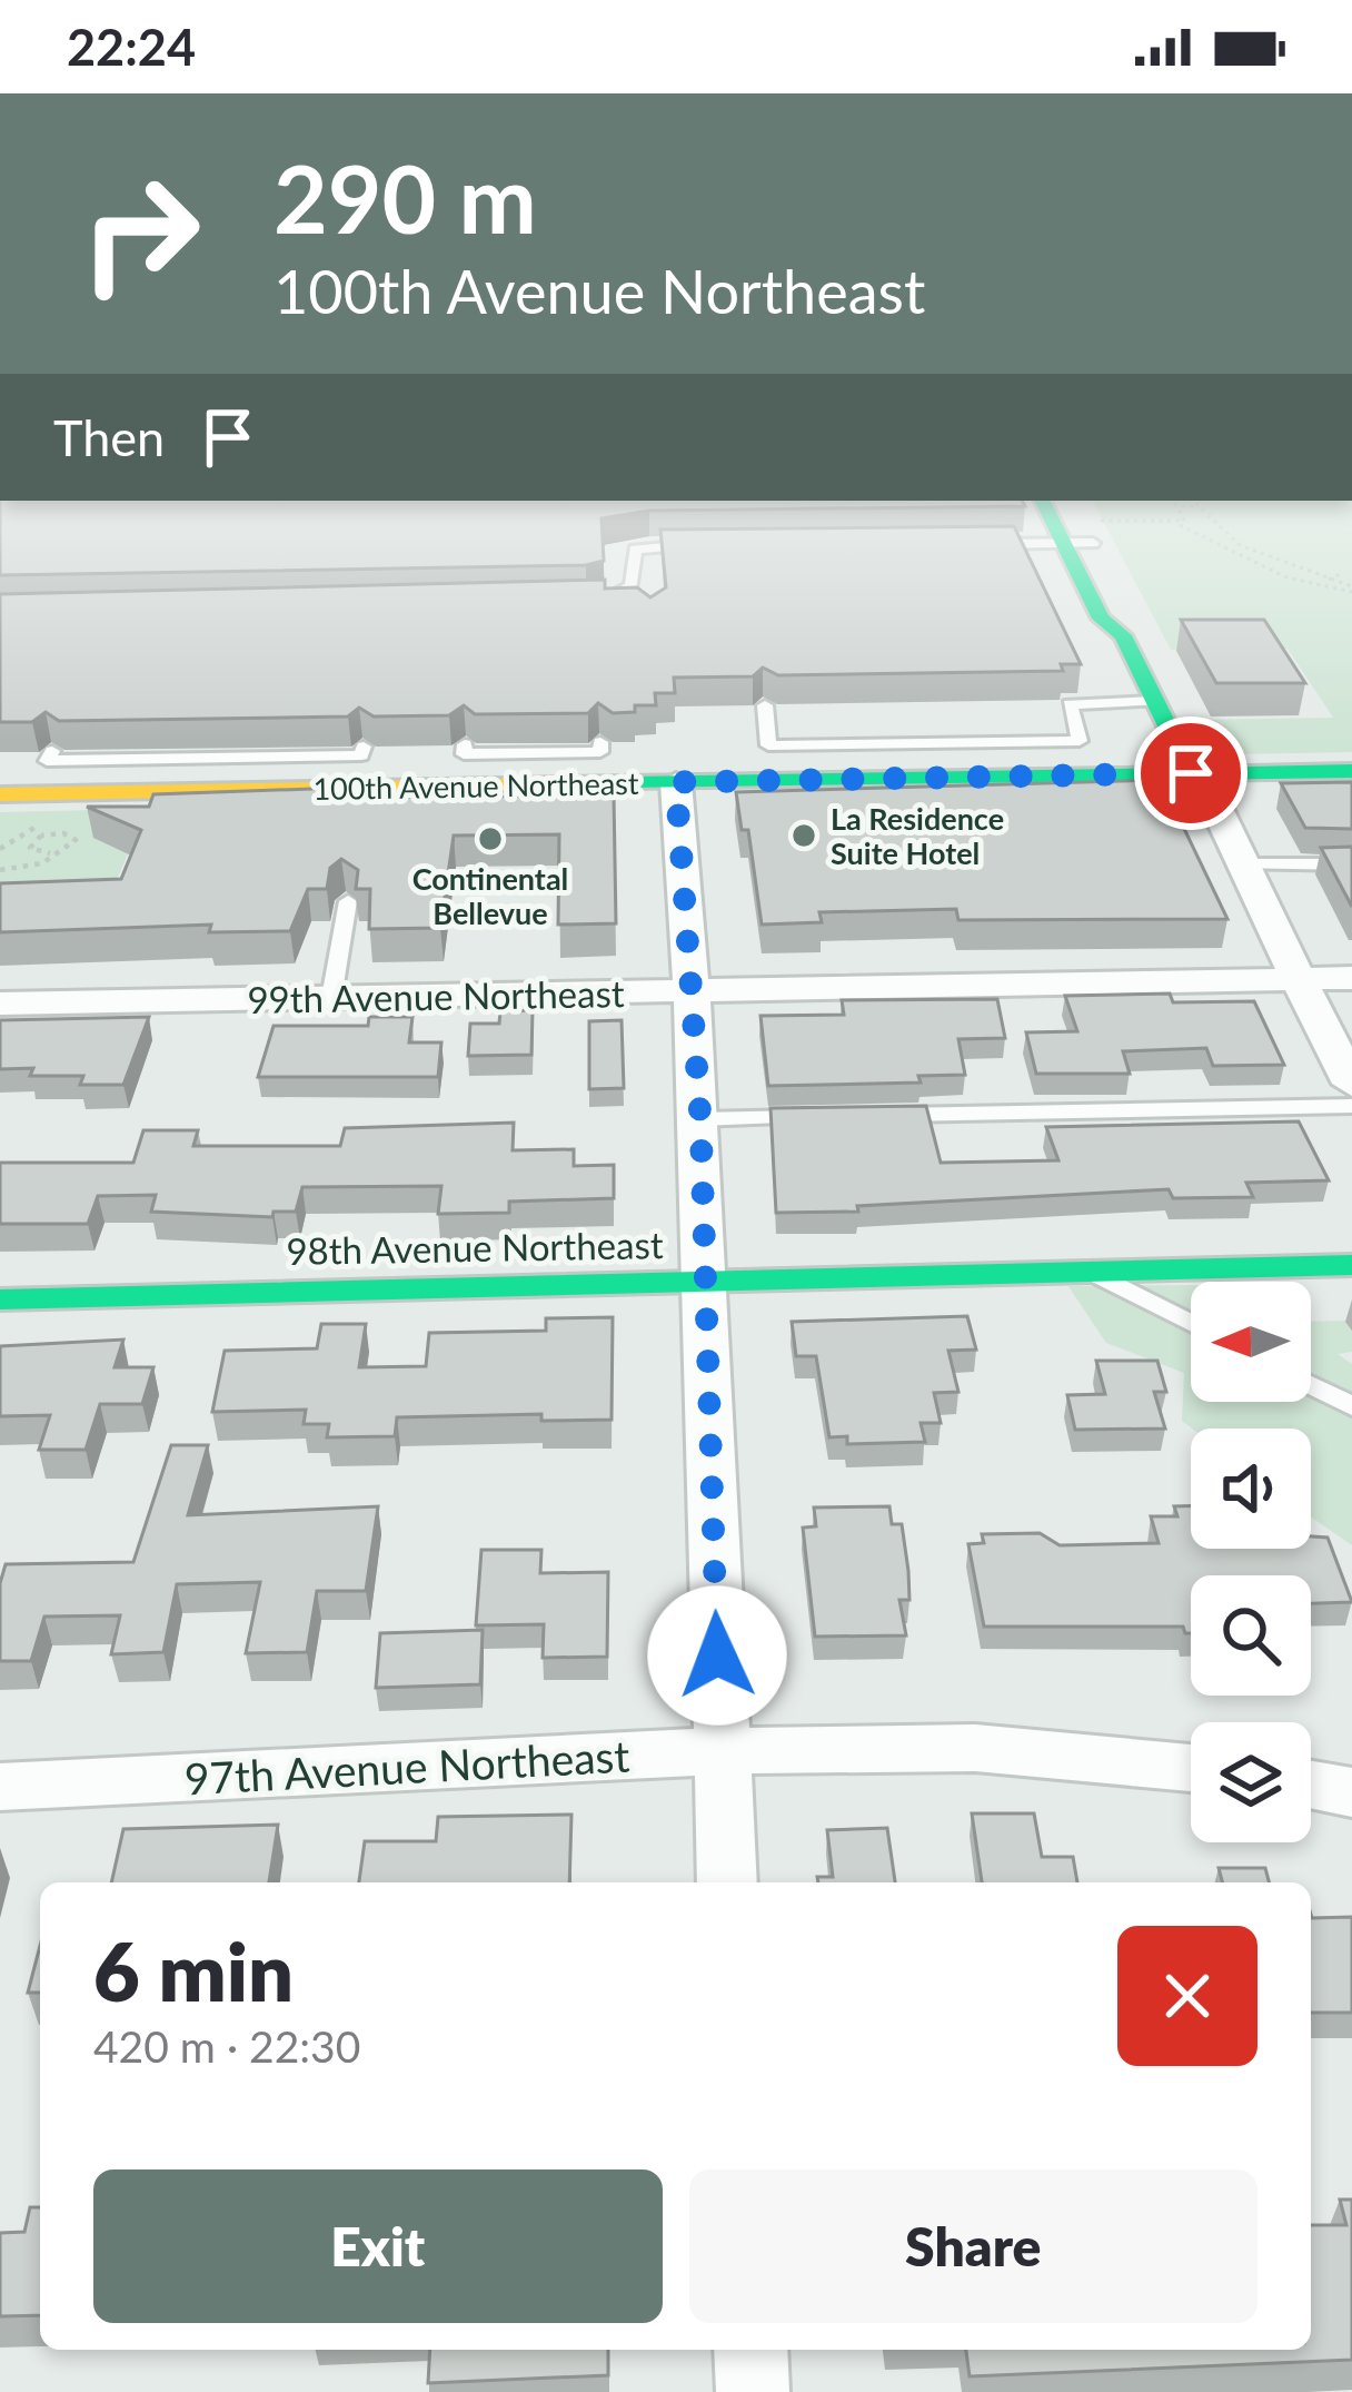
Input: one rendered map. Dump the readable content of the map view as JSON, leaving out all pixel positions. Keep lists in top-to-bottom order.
{
  "streets": {
    "main road": ["100th Avenue Northeast", "98th Avenue Northeast"],
    "street": ["99th Avenue Northeast", "97th Avenue Northeast"]
  },
  "places": ["La Residence Suite Hotel", "Continental Bellevue"],
  "north": "left",
  "page": {
    "status": "22:24",
    "turn": ["290 m", "100th Avenue Northeast"],
    "then": "Then",
    "heading": ["6 min", "420 m · 22:30"],
    "buttons": ["Exit", "Share"]
  }
}
